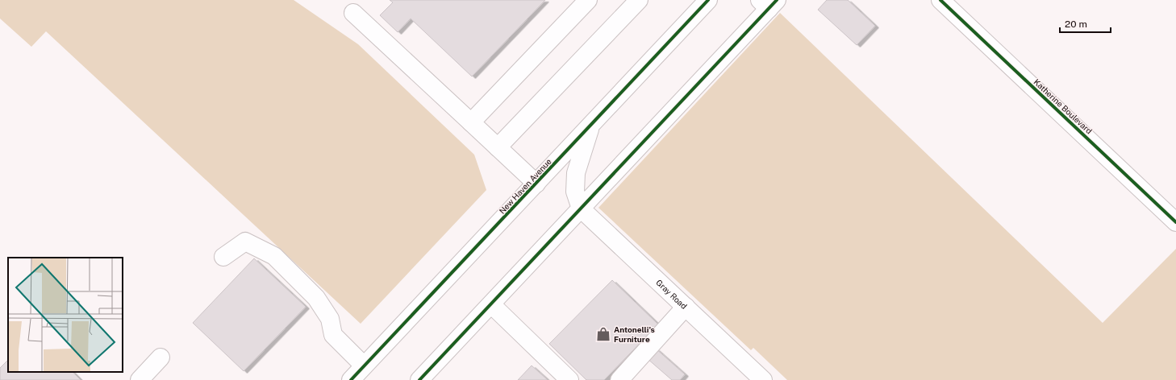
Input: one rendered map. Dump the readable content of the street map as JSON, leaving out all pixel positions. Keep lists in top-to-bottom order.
{
  "streets": {
    "main road": ["Katherine Boulevard", "New Haven Avenue", "Gray Road"]
  },
  "places": {
    "shop": ["Antonelli's Furniture"]
  },
  "scale_bar": "20 m"
}
